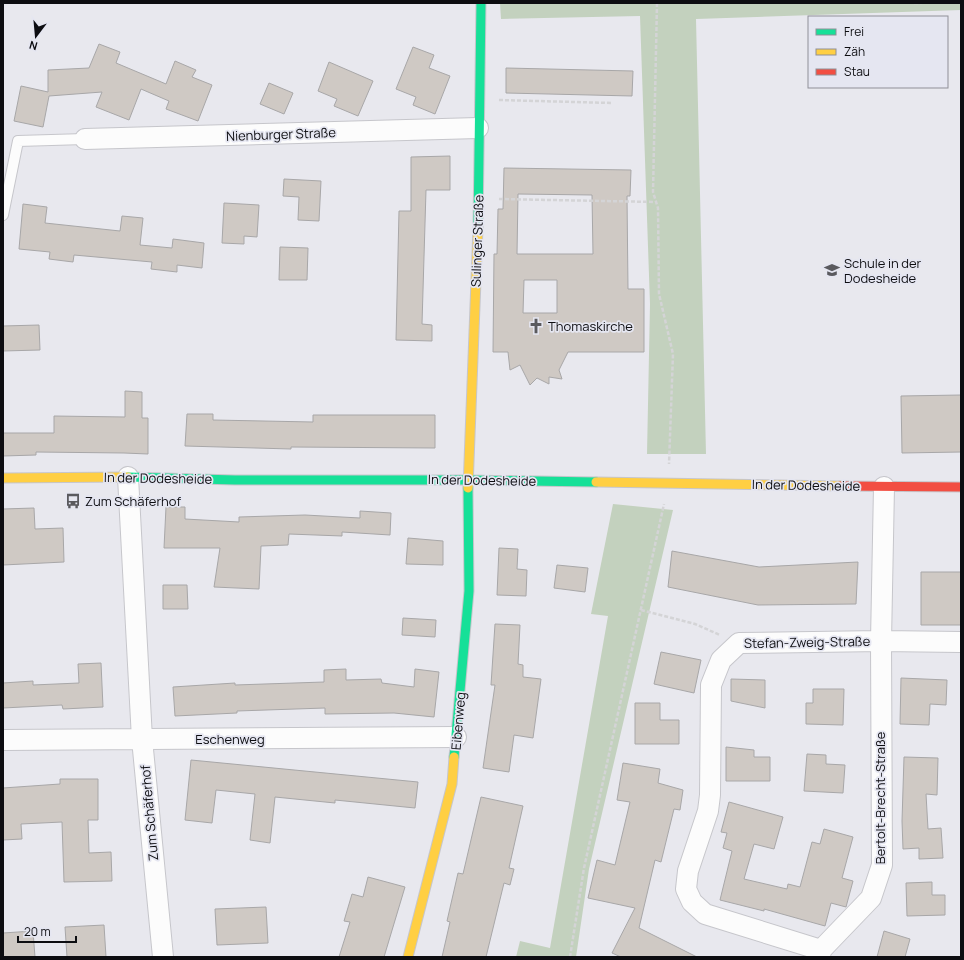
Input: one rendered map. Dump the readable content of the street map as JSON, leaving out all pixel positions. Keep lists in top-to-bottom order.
{
  "streets": {
    "street": [
      "Nienburger Straße",
      "Sulinger Straße",
      "In der Dodesheide",
      "Stefan-Zweig-Straße",
      "Eibenweg",
      "Eschenweg",
      "Bertolt-Brecht-Straße",
      "Zum Schäferhof"
    ]
  },
  "crossings": [
    ["Nienburger Straße", "Sulinger Straße"],
    ["Sulinger Straße", "In der Dodesheide"],
    ["Sulinger Straße", "Eibenweg"],
    ["In der Dodesheide", "Eibenweg"],
    ["In der Dodesheide", "Bertolt-Brecht-Straße"],
    ["In der Dodesheide", "Zum Schäferhof"],
    ["Stefan-Zweig-Straße", "Bertolt-Brecht-Straße"],
    ["Eibenweg", "Eschenweg"],
    ["Eschenweg", "Zum Schäferhof"]
  ],
  "places": {
    "school or university": ["Schule in der Dodesheide"],
    "church": ["Thomaskirche"],
    "bus stop": ["Zum Schäferhof"]
  },
  "legend": ["Frei", "Zäh", "Stau"],
  "scale_bar": "20 m",
  "north": "bottom"
}
